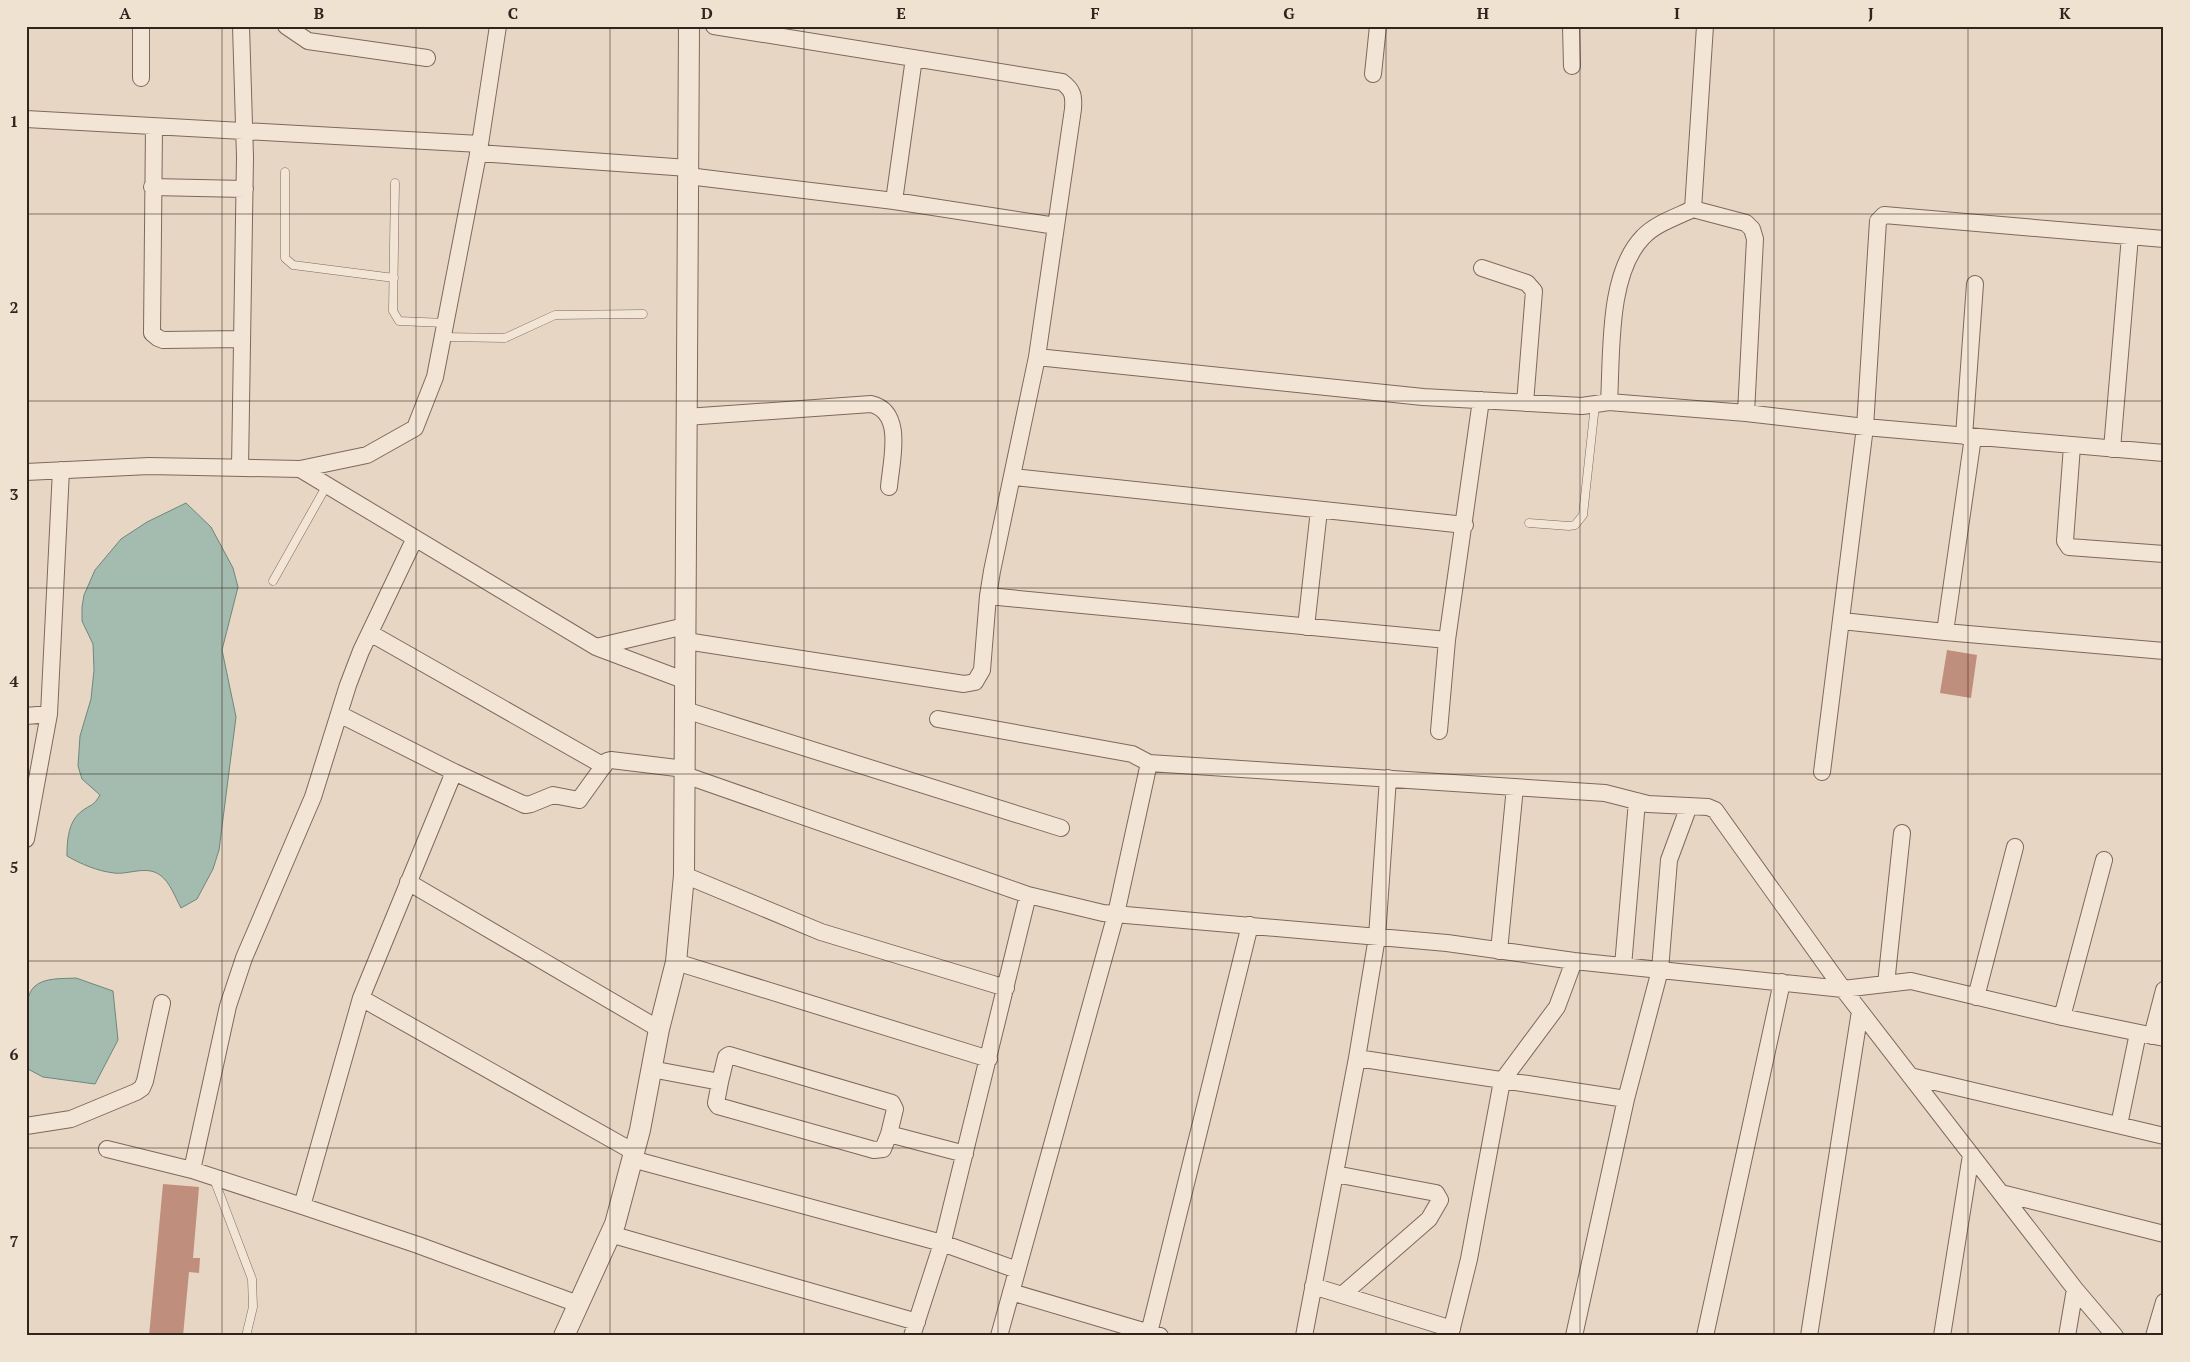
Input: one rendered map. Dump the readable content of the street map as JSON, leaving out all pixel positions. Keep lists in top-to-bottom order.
{
  "grid": {
    "columns": [
      "A",
      "B",
      "C",
      "D",
      "E",
      "F",
      "G",
      "H",
      "I",
      "J",
      "K"
    ],
    "rows": [
      "1",
      "2",
      "3",
      "4",
      "5",
      "6",
      "7"
    ]
  }
}
